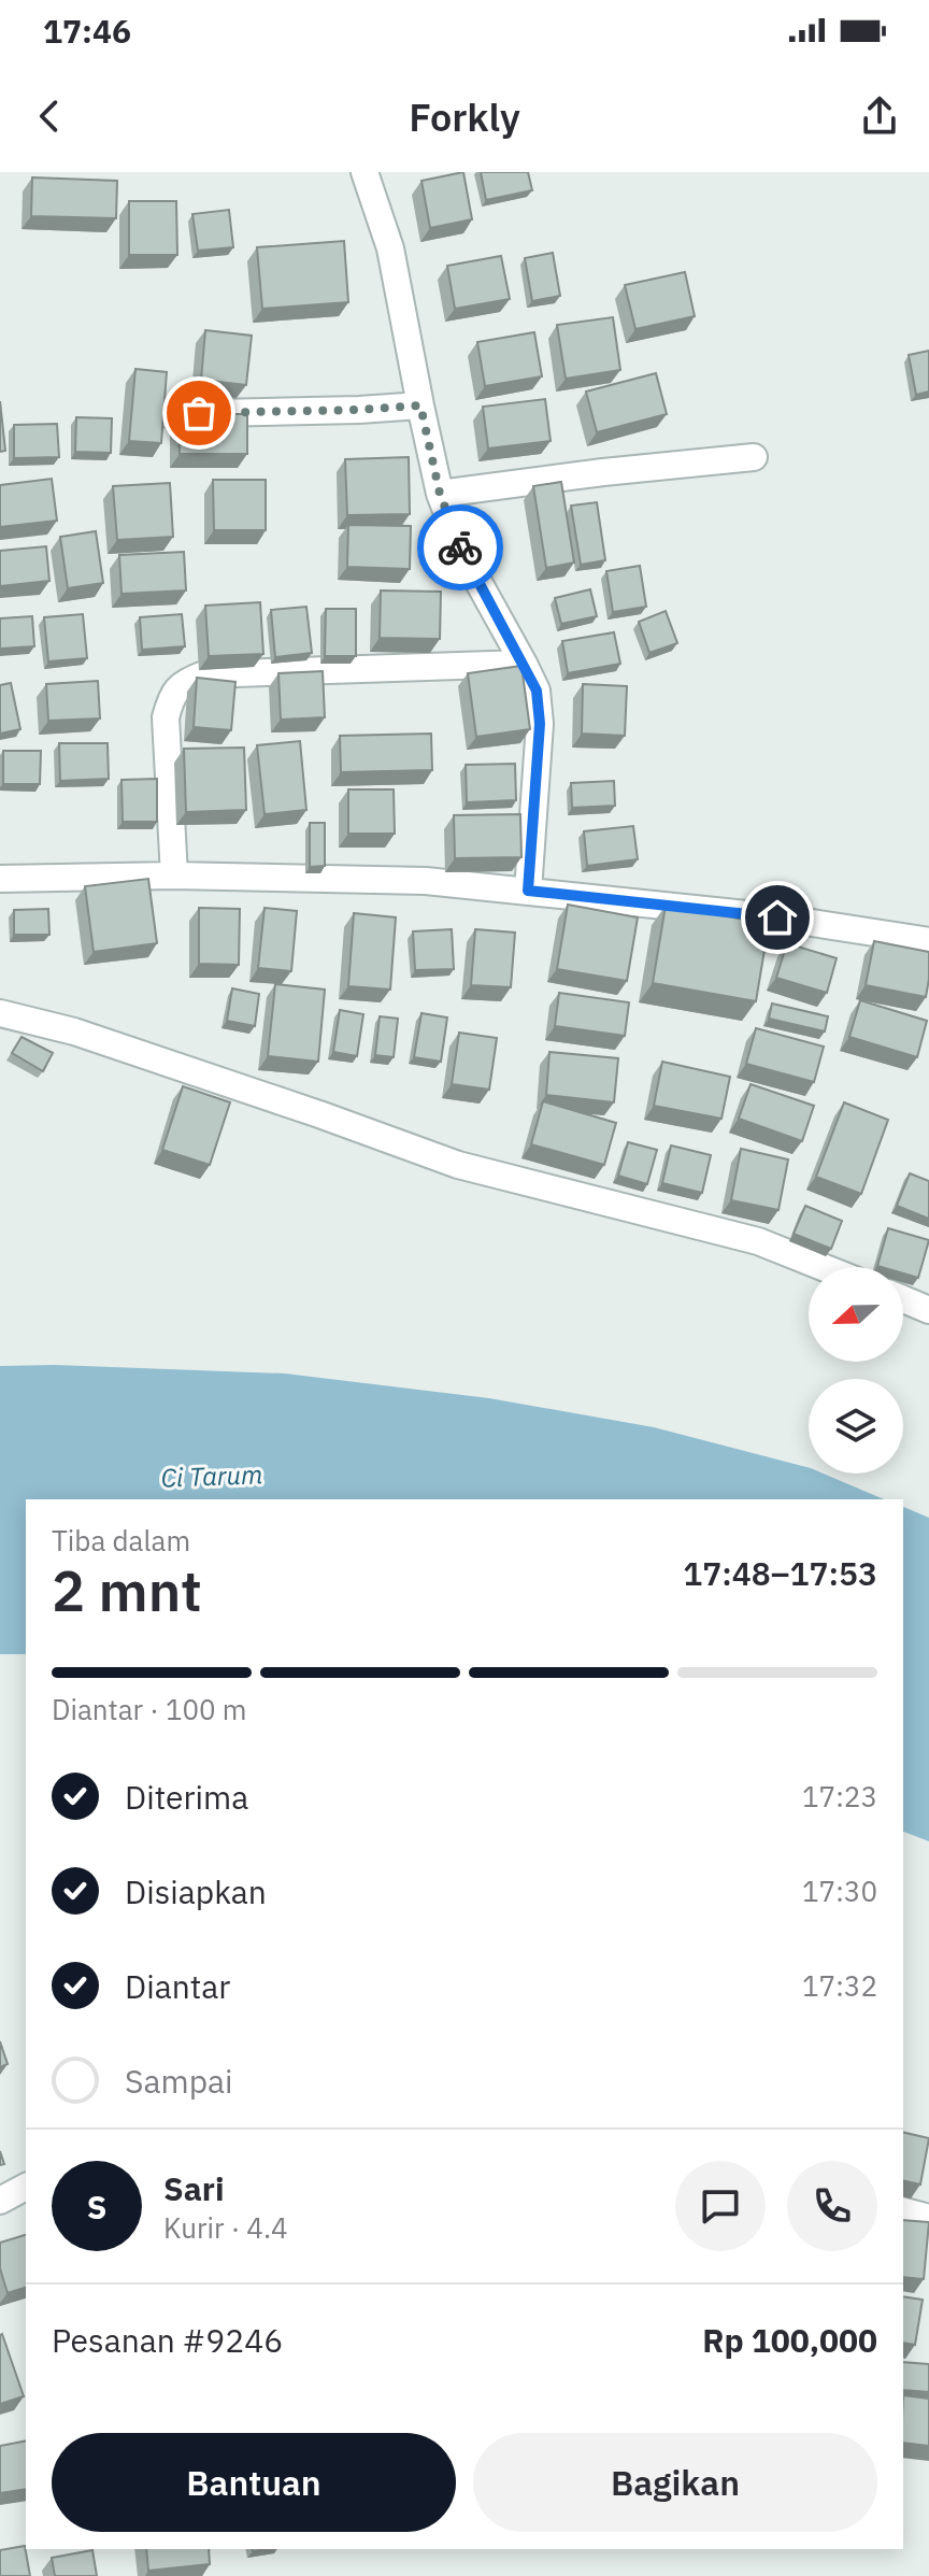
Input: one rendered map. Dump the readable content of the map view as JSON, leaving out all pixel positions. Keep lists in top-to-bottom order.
{
  "water": ["Ci Tarum"],
  "north": "left",
  "page": {
    "status": "17:46",
    "header": "Forkly",
    "heading": ["2 mnt", "Tiba dalam", "17:48–17:53"],
    "panel": [
      "Sari",
      "Kurir · 4.4",
      "Pesanan #9246",
      "Rp 100,000"
    ],
    "bar": "Diantar · 100 m",
    "list": [
      ["Diterima", "17:23"],
      ["Disiapkan", "17:30"],
      ["Diantar", "17:32"],
      "Sampai"
    ],
    "round": "S",
    "buttons": ["Bantuan", "Bagikan"]
  }
}
